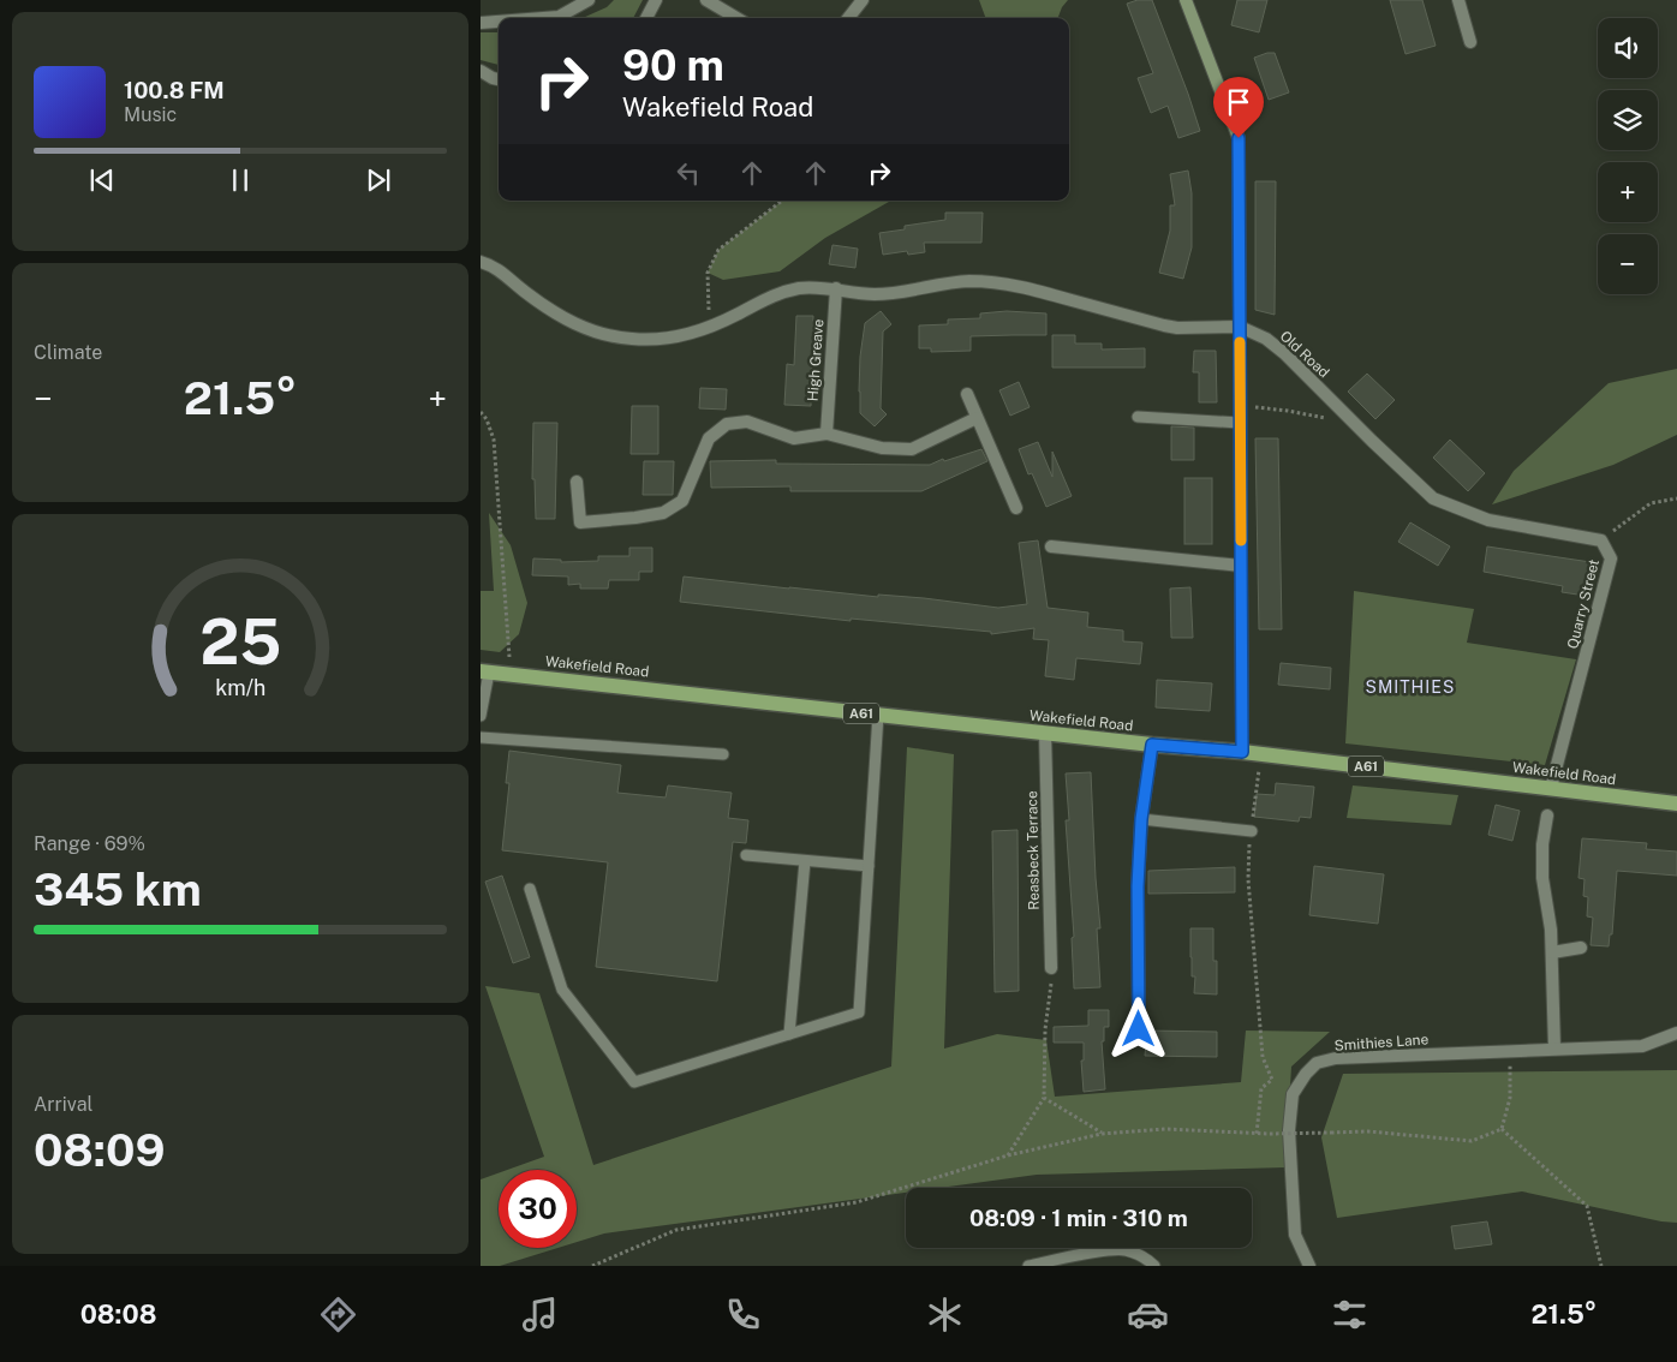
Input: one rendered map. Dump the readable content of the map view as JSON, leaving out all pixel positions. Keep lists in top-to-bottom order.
{
  "streets": {
    "main road": ["Wakefield Road", "A61"],
    "street": [
      "Old Road",
      "High Greave",
      "Quarry Street",
      "Reasbeck Terrace",
      "Smithies Lane"
    ]
  },
  "crossings": [
    ["Old Road", "High Greave"],
    ["Old Road", "Quarry Street"],
    ["Quarry Street", "Wakefield Road"],
    ["Wakefield Road", "Reasbeck Terrace"]
  ],
  "districts": ["SMITHIES"],
  "page": {
    "map_buttons": ["+", "−"],
    "turn": ["90 m", "Wakefield Road"],
    "song": ["100.8 FM", "Music"],
    "tile": [
      "Climate",
      ["Range · 69%", "345 km"],
      ["Arrival", "08:09"]
    ],
    "heat": ["−", "21.5°", "+"],
    "limit": "30",
    "trip": "08:09 · 1 min · 310 m",
    "tabs": ["08:08", "21.5°"],
    "gauge": ["25", "km/h"]
  }
}
